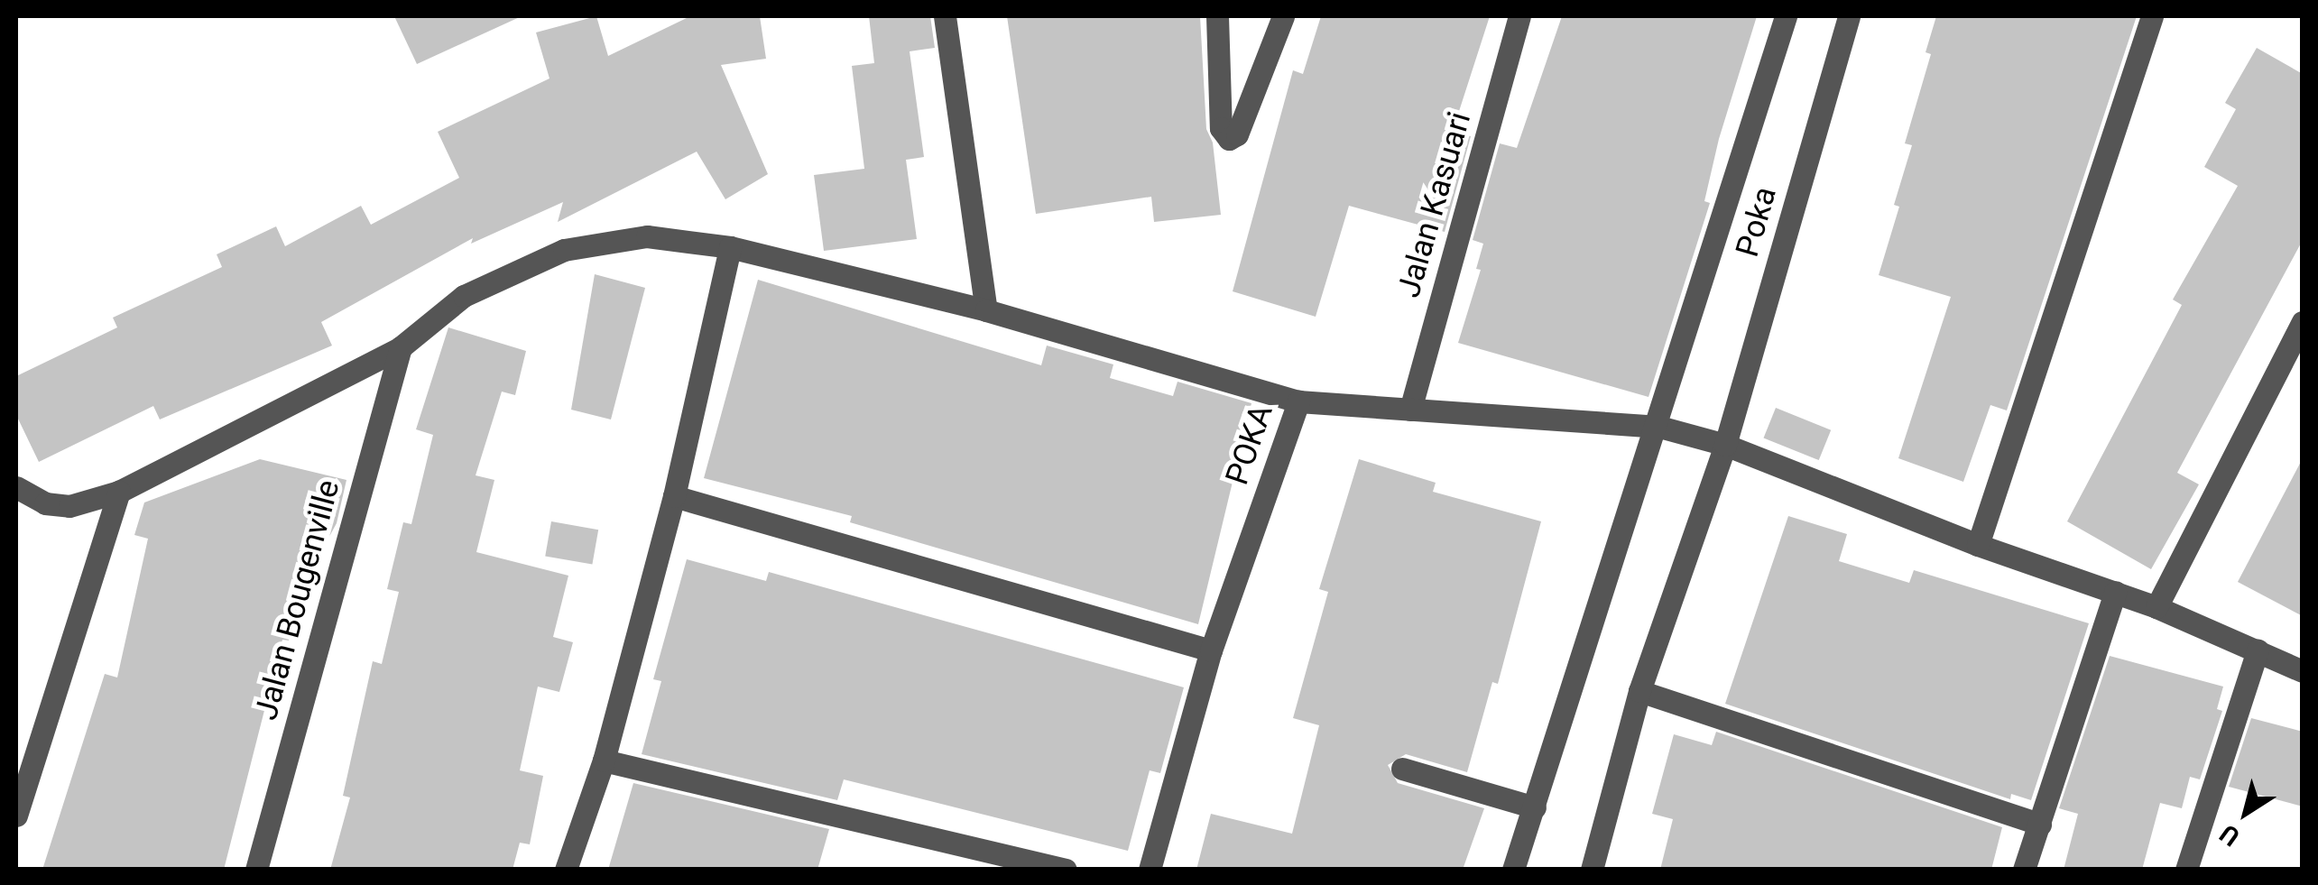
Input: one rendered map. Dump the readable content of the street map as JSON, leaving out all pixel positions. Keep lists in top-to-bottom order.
{
  "streets": {
    "street": [
      "Jalan Kasuari",
      "Poka",
      "POKA",
      "Jalan Bougenville"
    ]
  },
  "crossings": [
    ["Jalan Kasuari", "POKA"],
    ["Poka", "POKA"]
  ],
  "north": "bottom left"
}
